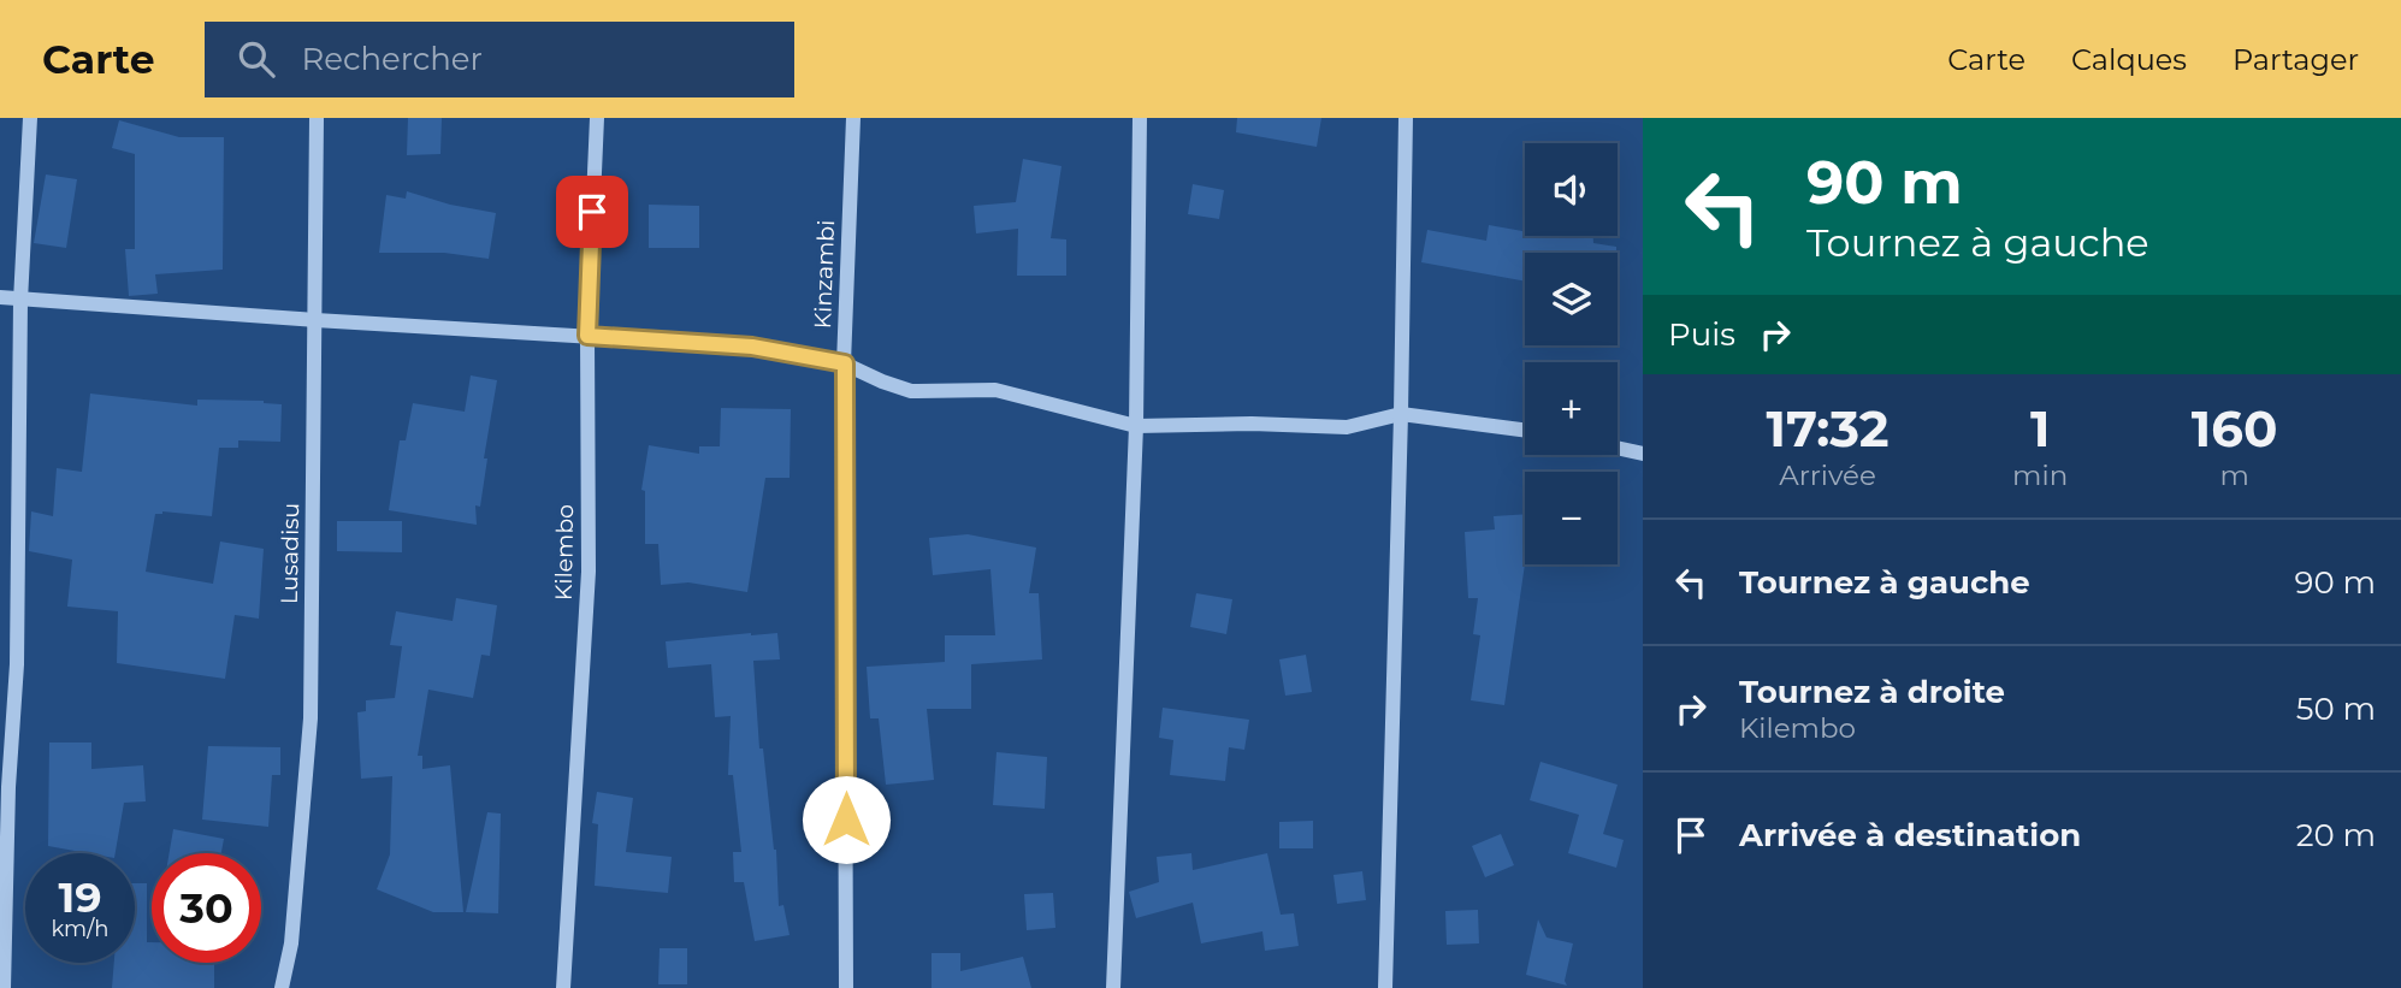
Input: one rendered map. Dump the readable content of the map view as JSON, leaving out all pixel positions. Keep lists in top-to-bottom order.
{
  "streets": {
    "street": ["Kinzambi", "Kilembo", "Lusadisu"]
  },
  "page": {
    "header": "Carte",
    "search": "Rechercher",
    "nav": ["Carte", "Calques", "Partager"],
    "turn": ["90 m", "Tournez à gauche"],
    "map_buttons": ["+", "−"],
    "then": "Puis",
    "eta": [
      "17:32",
      "Arrivée",
      "1",
      "min",
      "160",
      "m"
    ],
    "list": [
      {
        "name": "Tournez à gauche",
        "value": "90 m"
      },
      {
        "name": "Tournez à droite",
        "note": "Kilembo",
        "value": "50 m"
      },
      {
        "name": "Arrivée à destination",
        "value": "20 m"
      }
    ],
    "speed": "19 km/h",
    "limit": "30"
  }
}
